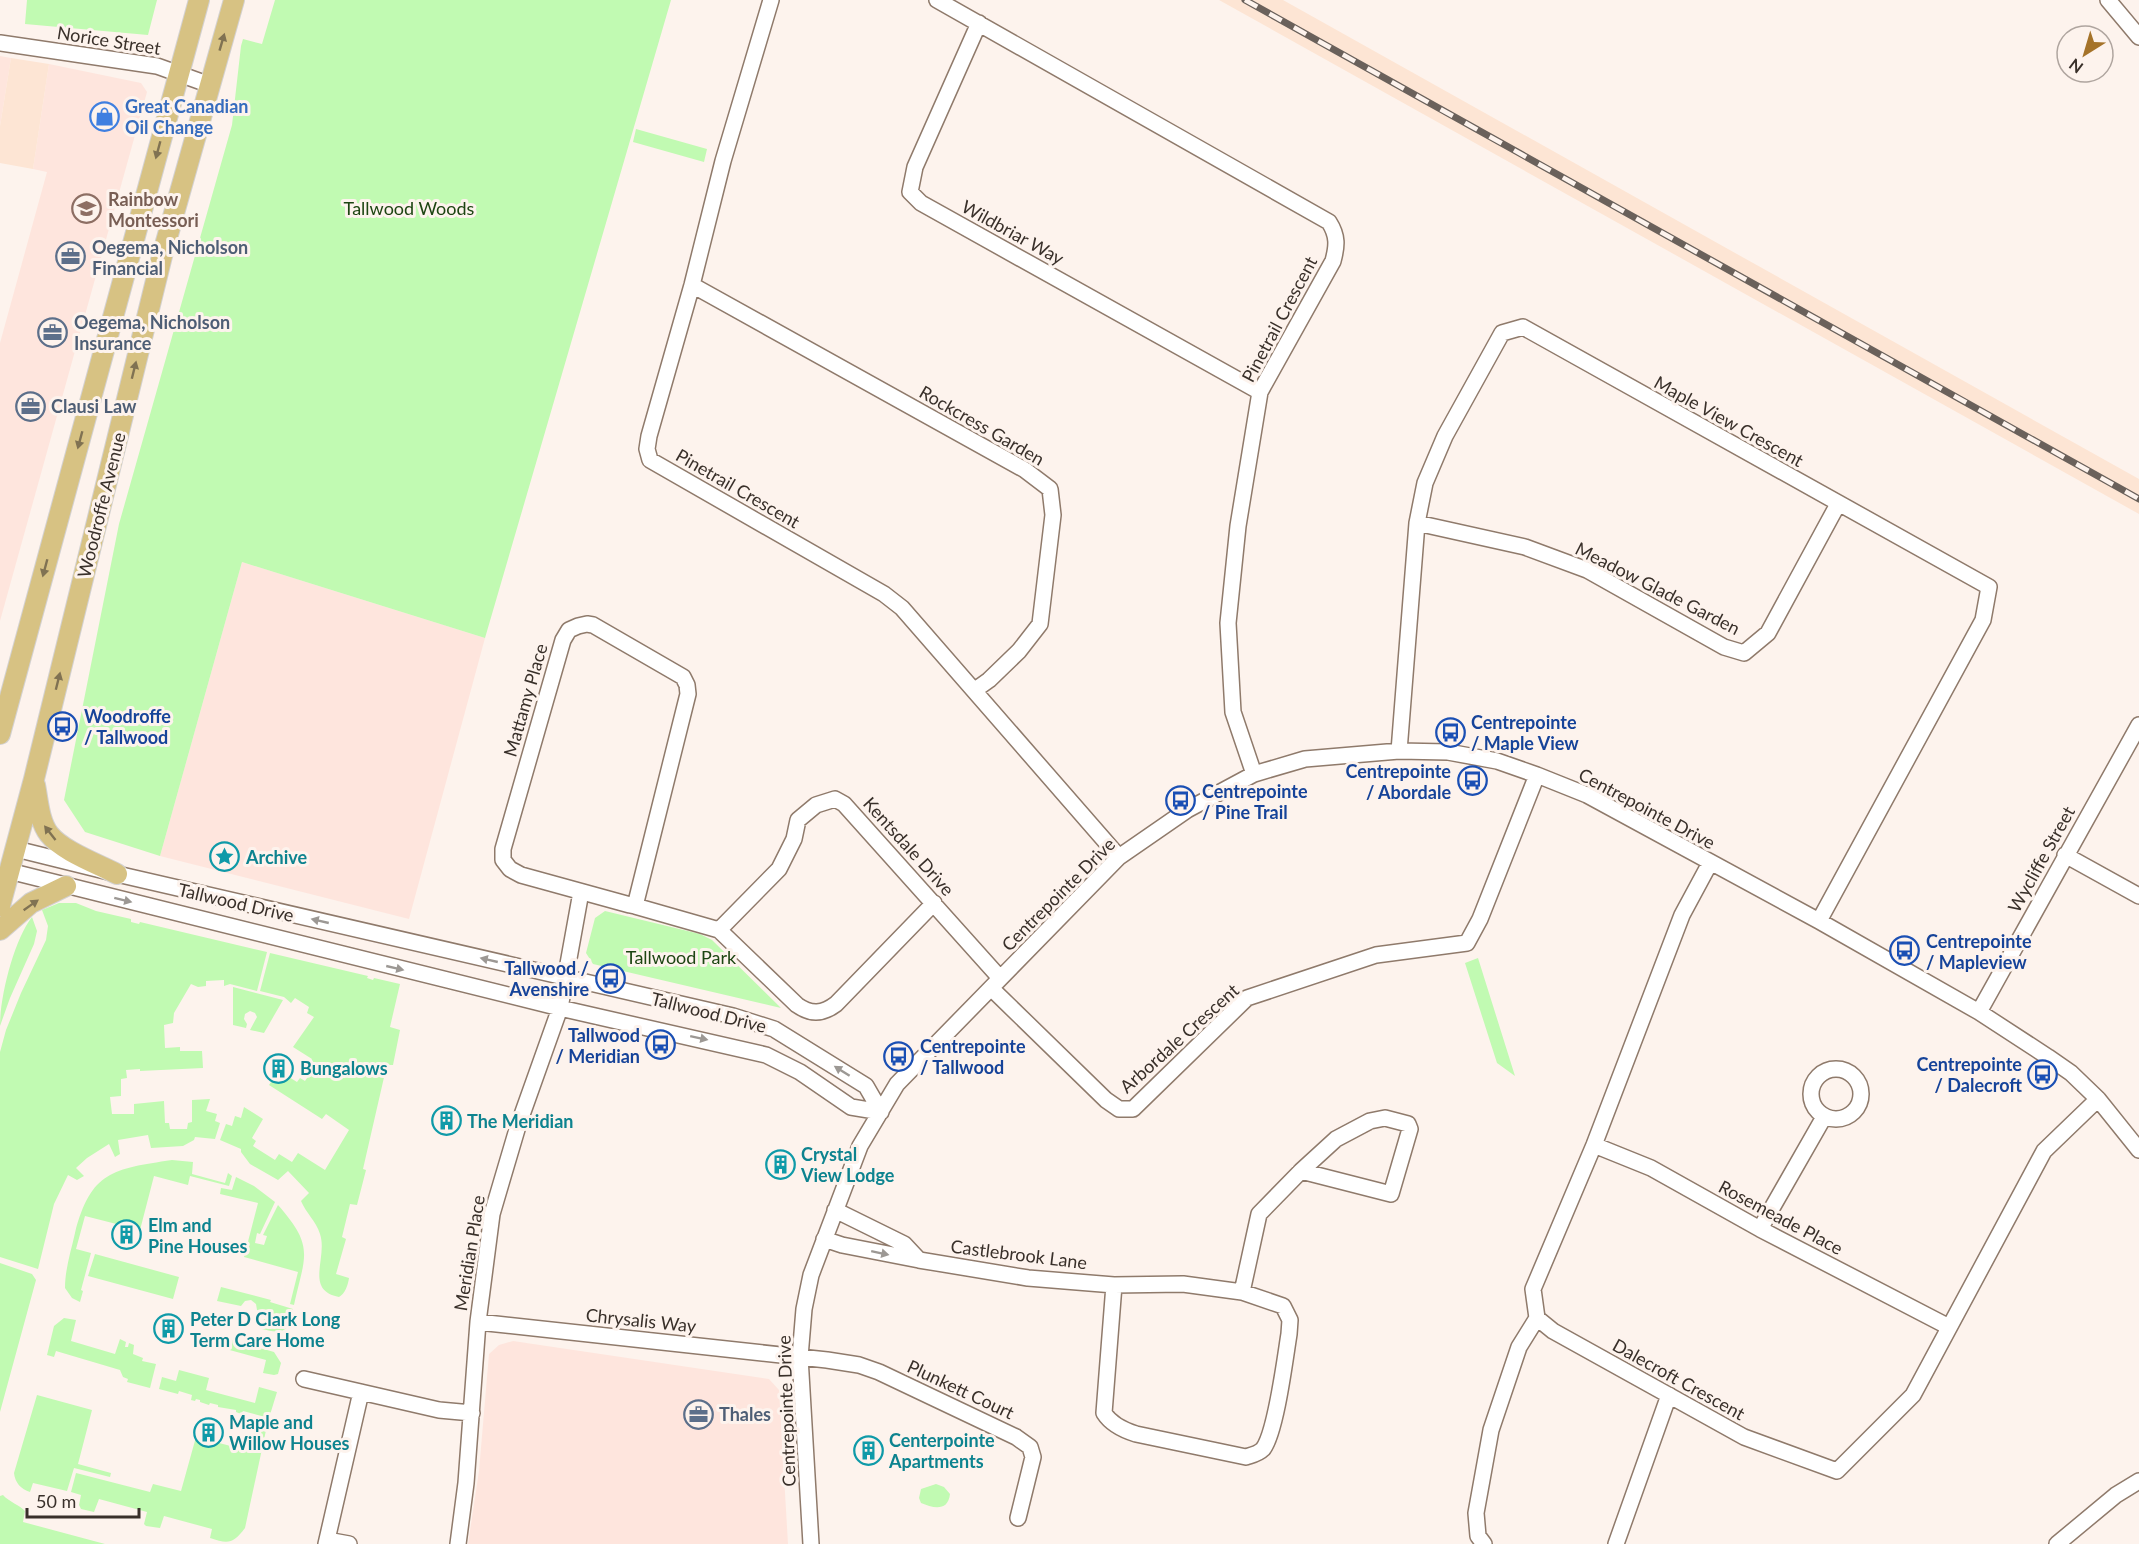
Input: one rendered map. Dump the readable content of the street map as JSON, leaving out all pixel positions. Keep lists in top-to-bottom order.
{
  "streets": {
    "main road": ["Woodroffe Avenue"],
    "street": [
      "Norice Street",
      "Wildbriar Way",
      "Pinetrail Crescent",
      "Maple View Crescent",
      "Rockcress Garden",
      "Meadow Glade Garden",
      "Mattamy Place",
      "Centrepointe Drive",
      "Kentsdale Drive",
      "Wycliffe Street",
      "Tallwood Drive",
      "Arbordale Crescent",
      "Rosemeade Place",
      "Meridian Place",
      "Castlebrook Lane",
      "Chrysalis Way",
      "Dalecroft Crescent",
      "Plunkett Court"
    ]
  },
  "crossings": [
    ["Norice Street", "Woodroffe Avenue"],
    ["Wildbriar Way", "Pinetrail Crescent"],
    ["Pinetrail Crescent", "Rockcress Garden"],
    ["Pinetrail Crescent", "Centrepointe Drive"],
    ["Maple View Crescent", "Meadow Glade Garden"],
    ["Maple View Crescent", "Centrepointe Drive"],
    ["Woodroffe Avenue", "Tallwood Drive"],
    ["Mattamy Place", "Kentsdale Drive"],
    ["Mattamy Place", "Meridian Place"],
    ["Centrepointe Drive", "Kentsdale Drive"],
    ["Centrepointe Drive", "Wycliffe Street"],
    ["Centrepointe Drive", "Tallwood Drive"],
    ["Centrepointe Drive", "Arbordale Crescent"],
    ["Centrepointe Drive", "Castlebrook Lane"],
    ["Centrepointe Drive", "Chrysalis Way"],
    ["Centrepointe Drive", "Dalecroft Crescent"],
    ["Centrepointe Drive", "Plunkett Court"],
    ["Kentsdale Drive", "Arbordale Crescent"],
    ["Tallwood Drive", "Meridian Place"],
    ["Rosemeade Place", "Dalecroft Crescent"],
    ["Meridian Place", "Chrysalis Way"],
    ["Chrysalis Way", "Plunkett Court"]
  ],
  "parks": ["Tallwood Woods", "Tallwood Park"],
  "places": {
    "shop": ["Great Canadian Oil Change"],
    "school or university": ["Rainbow Montessori"],
    "office": [
      "Oegema, Nicholson Financial",
      "Oegema, Nicholson Insurance",
      "Clausi Law",
      "Thales"
    ],
    "bus stop": [
      "Woodroffe / Tallwood",
      "Centrepointe / Maple View",
      "Centrepointe / Abordale",
      "Centrepointe / Pine Trail",
      "Centrepointe / Mapleview",
      "Tallwood / Avenshire",
      "Tallwood / Meridian",
      "Centrepointe / Tallwood",
      "Centrepointe / Dalecroft"
    ],
    "place": ["Archive"],
    "building": [
      "Bungalows",
      "The Meridian",
      "Crystal View Lodge",
      "Elm and Pine Houses",
      "Peter D Clark Long Term Care Home",
      "Maple and Willow Houses",
      "Centerpointe Apartments"
    ]
  },
  "scale_bar": "50 m",
  "north": "bottom left"
}
